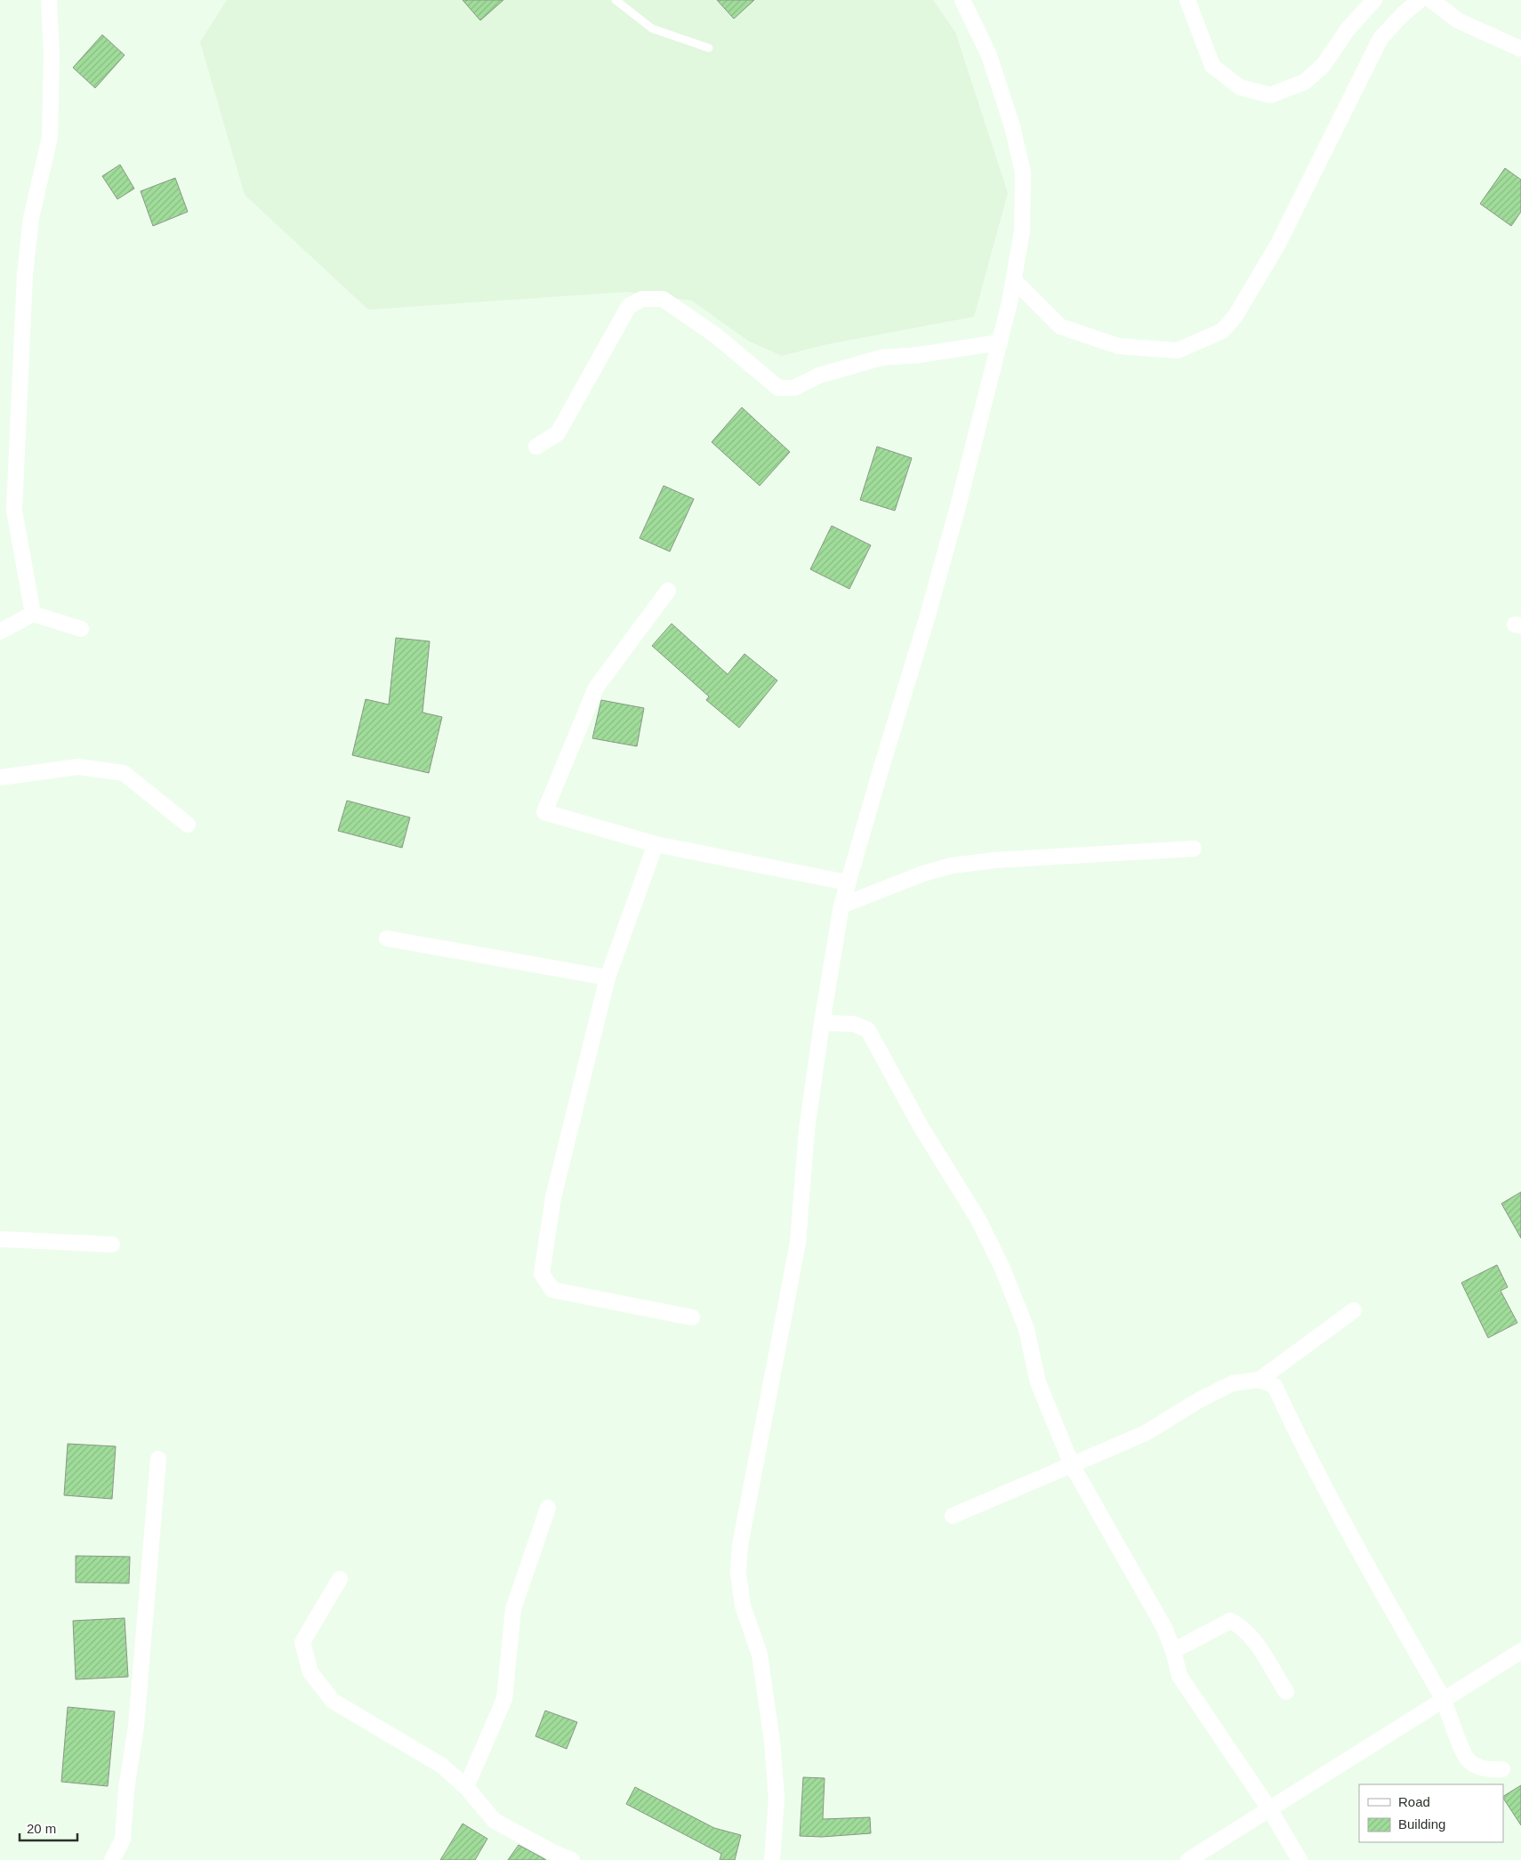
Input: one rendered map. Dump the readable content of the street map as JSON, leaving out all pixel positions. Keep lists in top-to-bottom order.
{
  "legend": ["Road", "Building"],
  "scale_bar": "20 m"
}
